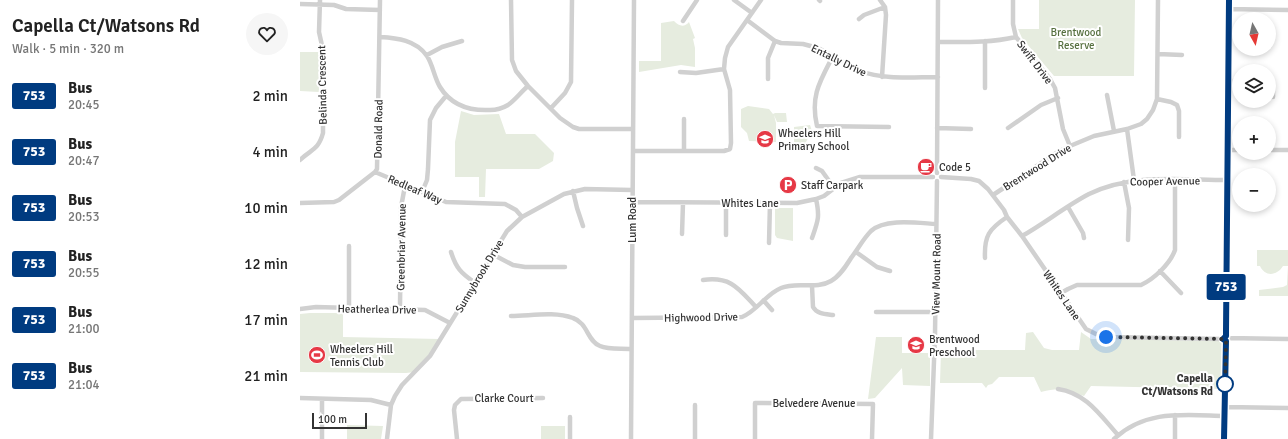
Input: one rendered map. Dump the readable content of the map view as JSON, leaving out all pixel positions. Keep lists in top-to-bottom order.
{
  "streets": {
    "street": [
      "Entally Drive",
      "Swift Drive",
      "Belinda Crescent",
      "Donald Road",
      "Brentwood Drive",
      "Cooper Avenue",
      "Redleaf Way",
      "Whites Lane",
      "Lum Road",
      "Greenbriar Avenue",
      "View Mount Road",
      "Sunnybrook Drive",
      "Heatherlea Drive",
      "Highwood Drive",
      "Clarke Court",
      "Belvedere Avenue"
    ]
  },
  "crossings": [
    ["Swift Drive", "Brentwood Drive"],
    ["Donald Road", "Redleaf Way"],
    ["Brentwood Drive", "Whites Lane"],
    ["Cooper Avenue", "Whites Lane"],
    ["Redleaf Way", "Greenbriar Avenue"],
    ["Redleaf Way", "Sunnybrook Drive"],
    ["Whites Lane", "Lum Road"],
    ["Whites Lane", "View Mount Road"],
    ["Lum Road", "Sunnybrook Drive"],
    ["Lum Road", "Highwood Drive"],
    ["Greenbriar Avenue", "Heatherlea Drive"],
    ["View Mount Road", "Highwood Drive"],
    ["Sunnybrook Drive", "Heatherlea Drive"]
  ],
  "parks": ["Brentwood Reserve"],
  "places": {
    "school or university": ["Wheelers Hill Primary School", "Brentwood Preschool"],
    "cafe": ["Code 5"],
    "parking": ["Staff Carpark"],
    "sports": ["Wheelers Hill Tennis Club"],
    "other": ["Capella Ct/Watsons Rd"]
  },
  "lines": ["bus line 753"],
  "scale_bar": "100 m",
  "north": "bottom",
  "page": {
    "heading": ["Capella Ct/Watsons Rd", "Walk · 5 min · 320 m"],
    "on_map": "753",
    "map_buttons": ["+", "−"],
    "list": [
      {
        "mark": "753",
        "name": "Bus",
        "note": "20:45",
        "value": "2 min"
      },
      {
        "mark": "753",
        "name": "Bus",
        "note": "20:47",
        "value": "4 min"
      },
      {
        "mark": "753",
        "name": "Bus",
        "note": "20:53",
        "value": "10 min"
      },
      {
        "mark": "753",
        "name": "Bus",
        "note": "20:55",
        "value": "12 min"
      },
      {
        "mark": "753",
        "name": "Bus",
        "note": "21:00",
        "value": "17 min"
      },
      {
        "mark": "753",
        "name": "Bus",
        "note": "21:04",
        "value": "21 min"
      }
    ],
    "scale": "100 m"
  }
}
